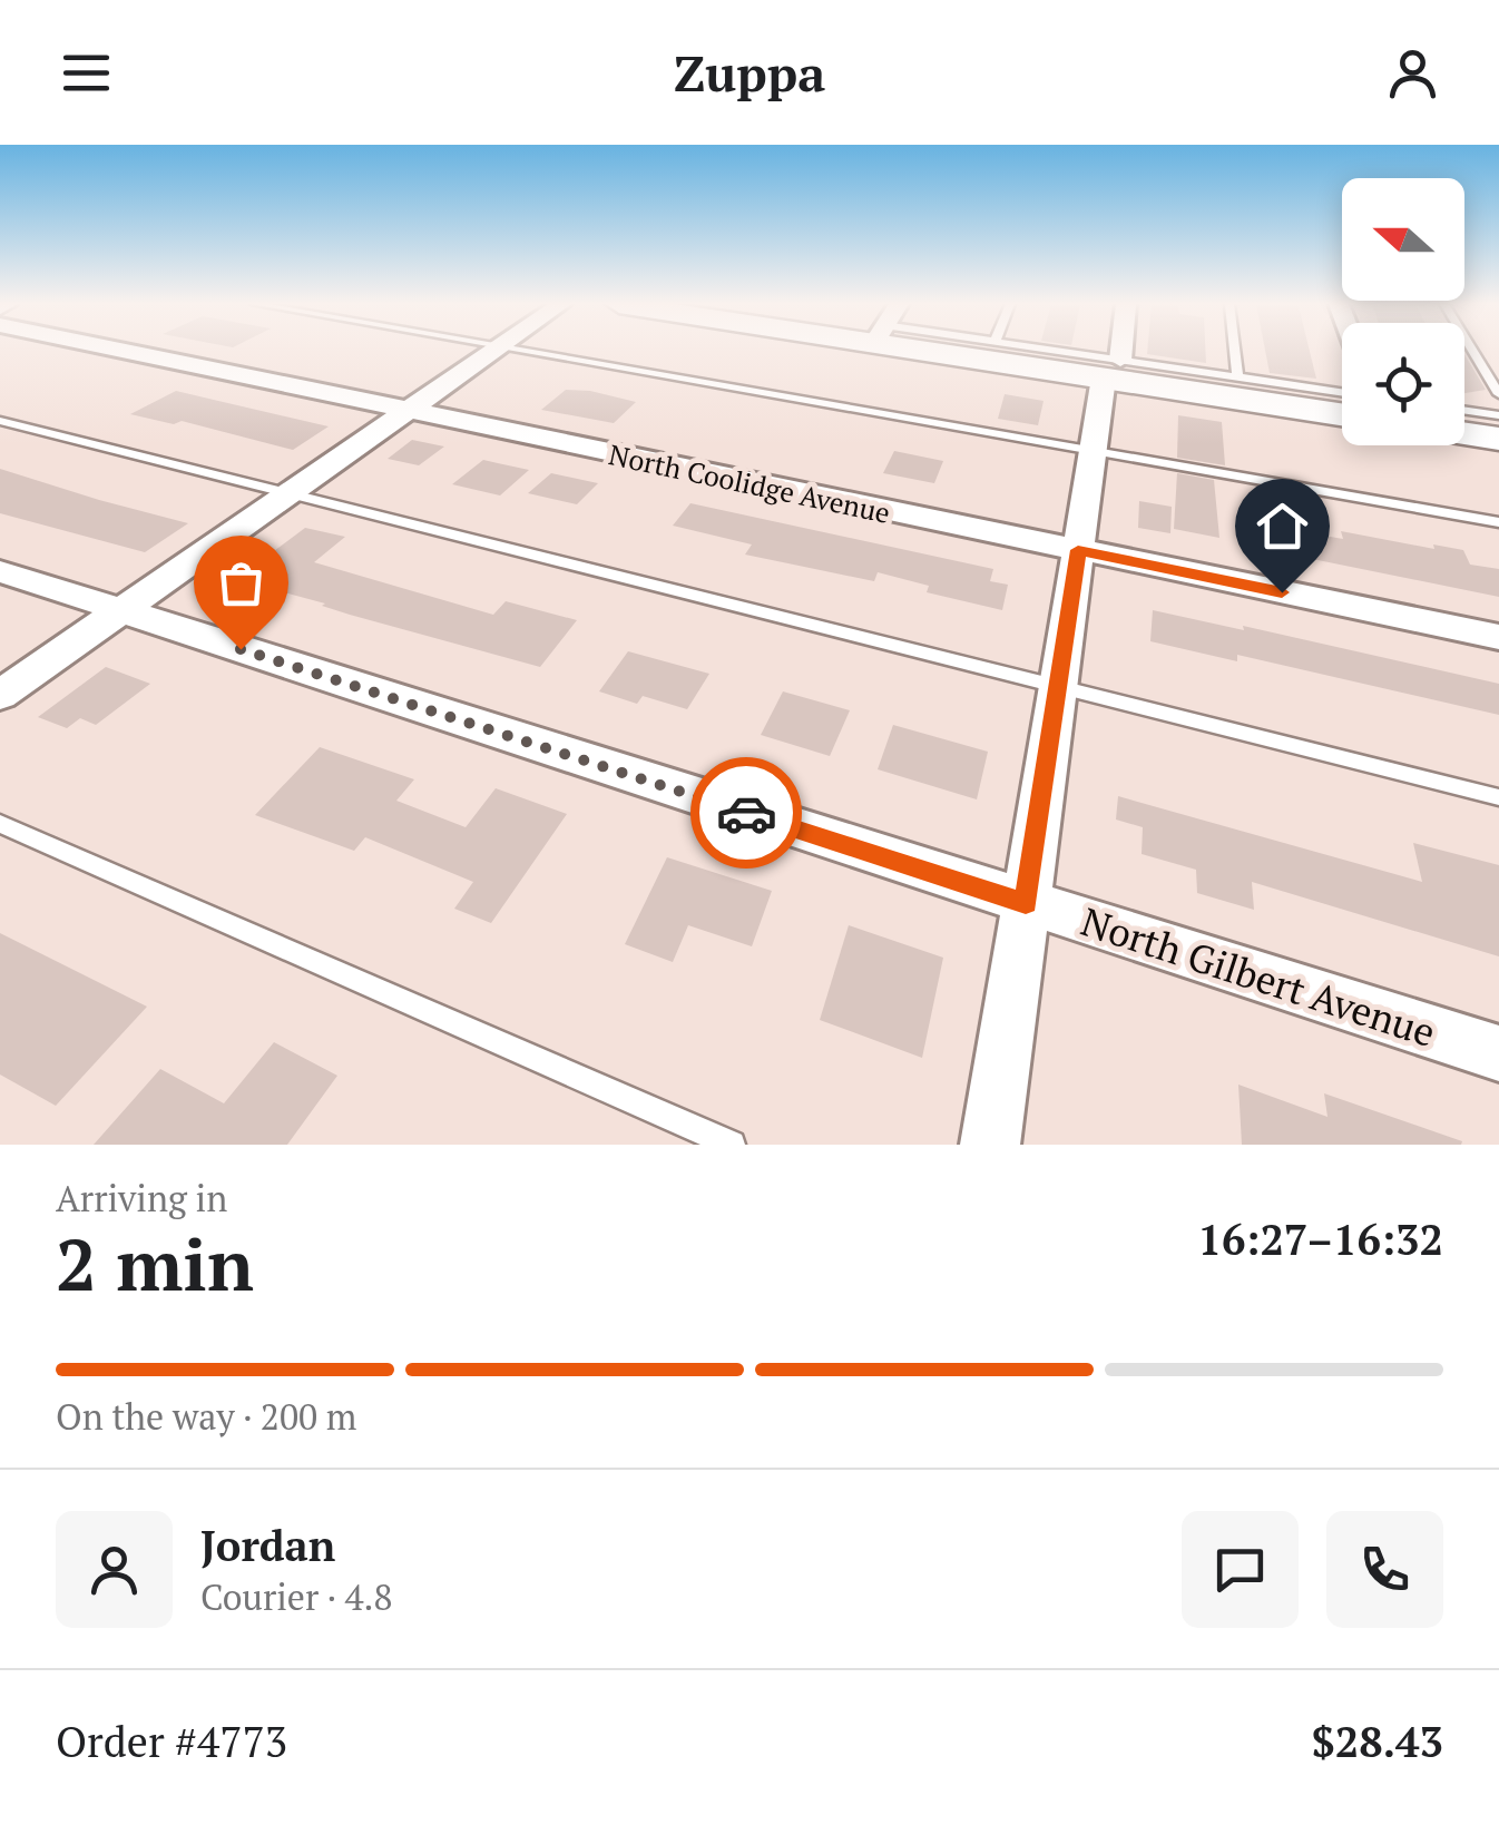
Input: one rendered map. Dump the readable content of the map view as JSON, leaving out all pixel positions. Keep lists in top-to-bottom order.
{
  "streets": {
    "street": ["North Coolidge Avenue", "North Gilbert Avenue"]
  },
  "north": "left",
  "page": {
    "header": "Zuppa",
    "heading": ["2 min", "Arriving in", "16:27–16:32"],
    "panel": [
      "Jordan",
      "Courier · 4.8",
      "Order #4773",
      "$28.43"
    ],
    "bar": "On the way · 200 m"
  }
}
